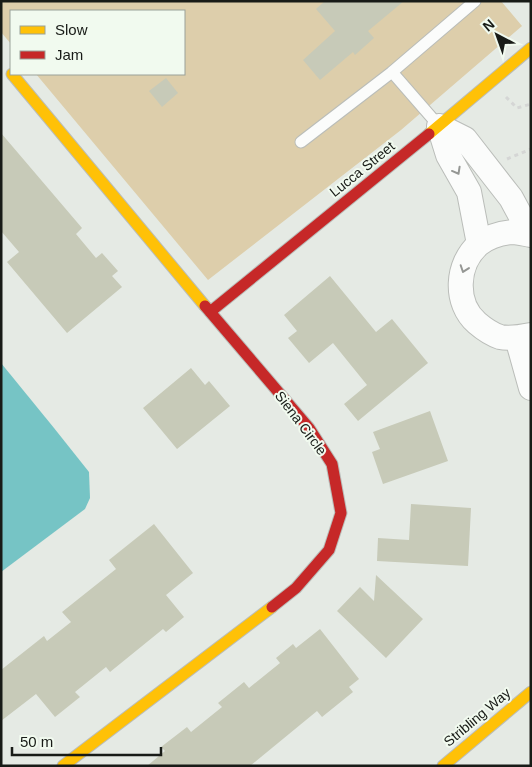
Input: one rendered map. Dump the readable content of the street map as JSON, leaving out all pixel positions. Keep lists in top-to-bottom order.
{
  "streets": {
    "street": ["Lucca Street", "Siena Circle", "Stribling Way"]
  },
  "crossings": [
    ["Lucca Street", "Siena Circle"]
  ],
  "legend": ["Slow", "Jam"],
  "scale_bar": "50 m",
  "north": "top left"
}
